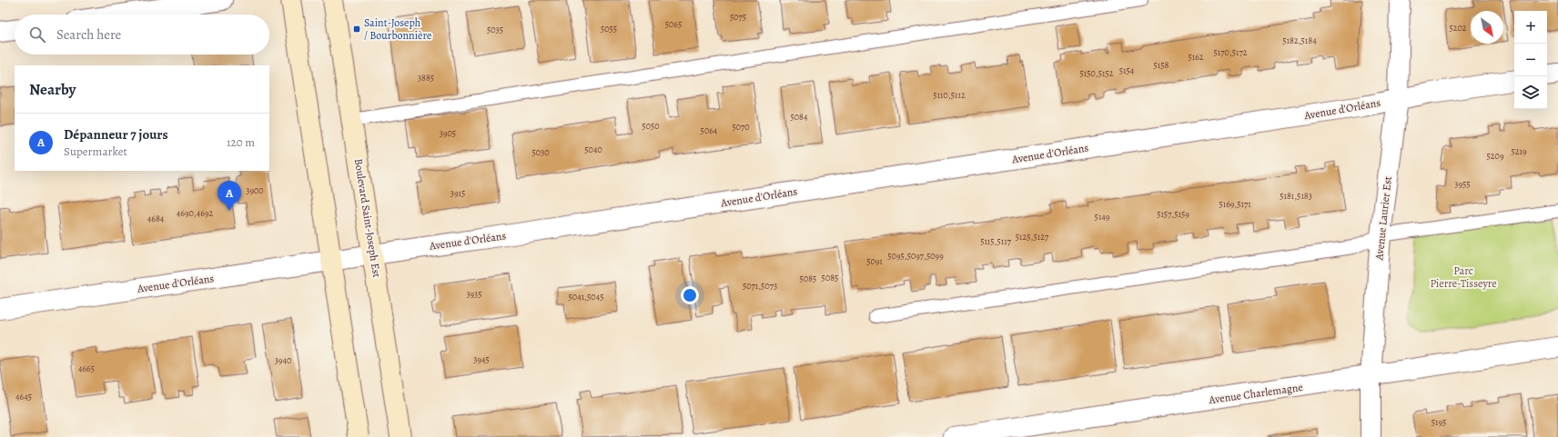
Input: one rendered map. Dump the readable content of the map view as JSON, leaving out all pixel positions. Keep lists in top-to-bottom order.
{
  "streets": {
    "main road": ["Boulevard Saint-Joseph Est"],
    "street": ["Avenue d'Orléans", "Avenue Laurier Est", "Avenue Charlemagne"]
  },
  "crossings": [
    ["Avenue d'Orléans", "Boulevard Saint-Joseph Est"],
    ["Avenue d'Orléans", "Avenue Laurier Est"],
    ["Avenue Laurier Est", "Avenue Charlemagne"]
  ],
  "parks": ["Parc Pierre-Tisseyre"],
  "places": {
    "transit": ["Saint-Joseph / Bourbonnière"]
  },
  "house_numbers": [
    "5075",
    "5065",
    "5202",
    "5055",
    "5035",
    "5182,5184",
    "5170,5172",
    "5162",
    "5158",
    "5154",
    "5150,5152",
    "3885",
    "5110,5112",
    "5084",
    "5050",
    "5070",
    "5064",
    "3905",
    "5040",
    "5219",
    "5030",
    "5209",
    "3955",
    "3900",
    "3915",
    "5181,5183",
    "5169,5171",
    "4690,4692",
    "5157,5159",
    "5149",
    "4684",
    "5125,5127",
    "5115,5117",
    "5095,5097,5099",
    "5091",
    "5085",
    "5085",
    "5071,5073",
    "3935",
    "5041,5045",
    "3945",
    "3940",
    "4665",
    "4645",
    "5195"
  ],
  "north": "bottom right",
  "page": {
    "map_buttons": ["+", "−"],
    "search": "Search here",
    "heading": "Nearby",
    "list": [
      {
        "mark": "A",
        "name": "Dépanneur 7 jours",
        "note": "Supermarket",
        "value": "120 m"
      }
    ],
    "pins": "A"
  }
}
